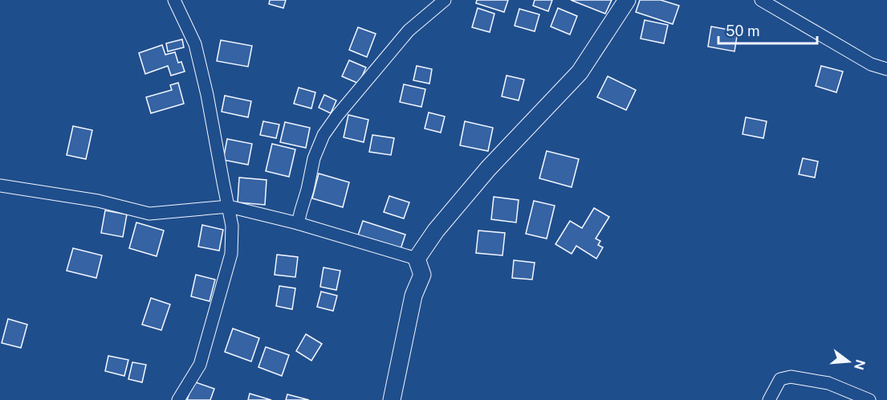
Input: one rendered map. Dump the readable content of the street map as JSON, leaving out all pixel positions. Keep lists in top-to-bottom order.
{
  "scale_bar": "50 m",
  "north": "right"
}
